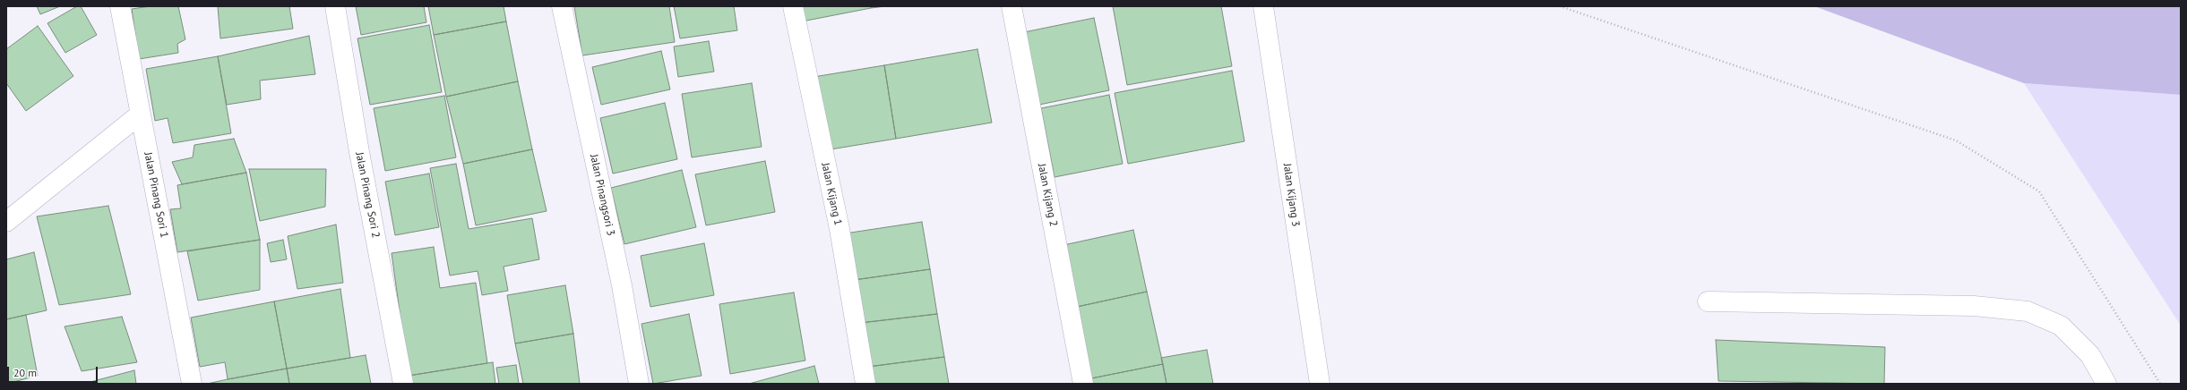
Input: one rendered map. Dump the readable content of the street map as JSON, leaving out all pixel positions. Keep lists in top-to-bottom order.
{
  "streets": {
    "street": [
      "Jalan Kijang 1",
      "Jalan Pinang Sori 1",
      "Jalan Pinang Sori 2",
      "Jalan Pinangsori 3",
      "Jalan Kijang 2",
      "Jalan Kijang 3"
    ]
  },
  "scale_bar": "20 m"
}
